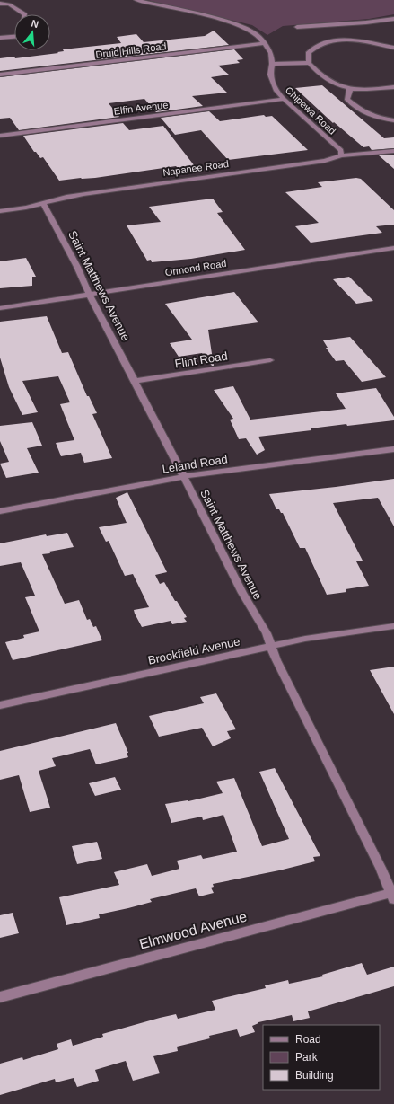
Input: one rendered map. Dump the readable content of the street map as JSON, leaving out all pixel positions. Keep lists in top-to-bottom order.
{
  "streets": {
    "street": [
      "Druid Hills Road",
      "Elfin Avenue",
      "Chipewa Road",
      "Napanee Road",
      "Ormond Road",
      "Saint Matthews Avenue",
      "Flint Road",
      "Leland Road",
      "Brookfield Avenue",
      "Elmwood Avenue"
    ]
  },
  "crossings": [
    ["Druid Hills Road", "Chipewa Road"],
    ["Elfin Avenue", "Chipewa Road"],
    ["Chipewa Road", "Napanee Road"],
    ["Napanee Road", "Saint Matthews Avenue"],
    ["Ormond Road", "Saint Matthews Avenue"],
    ["Saint Matthews Avenue", "Flint Road"],
    ["Saint Matthews Avenue", "Leland Road"],
    ["Saint Matthews Avenue", "Brookfield Avenue"],
    ["Saint Matthews Avenue", "Elmwood Avenue"]
  ],
  "legend": ["Road", "Park", "Building"],
  "north": "top"
}
